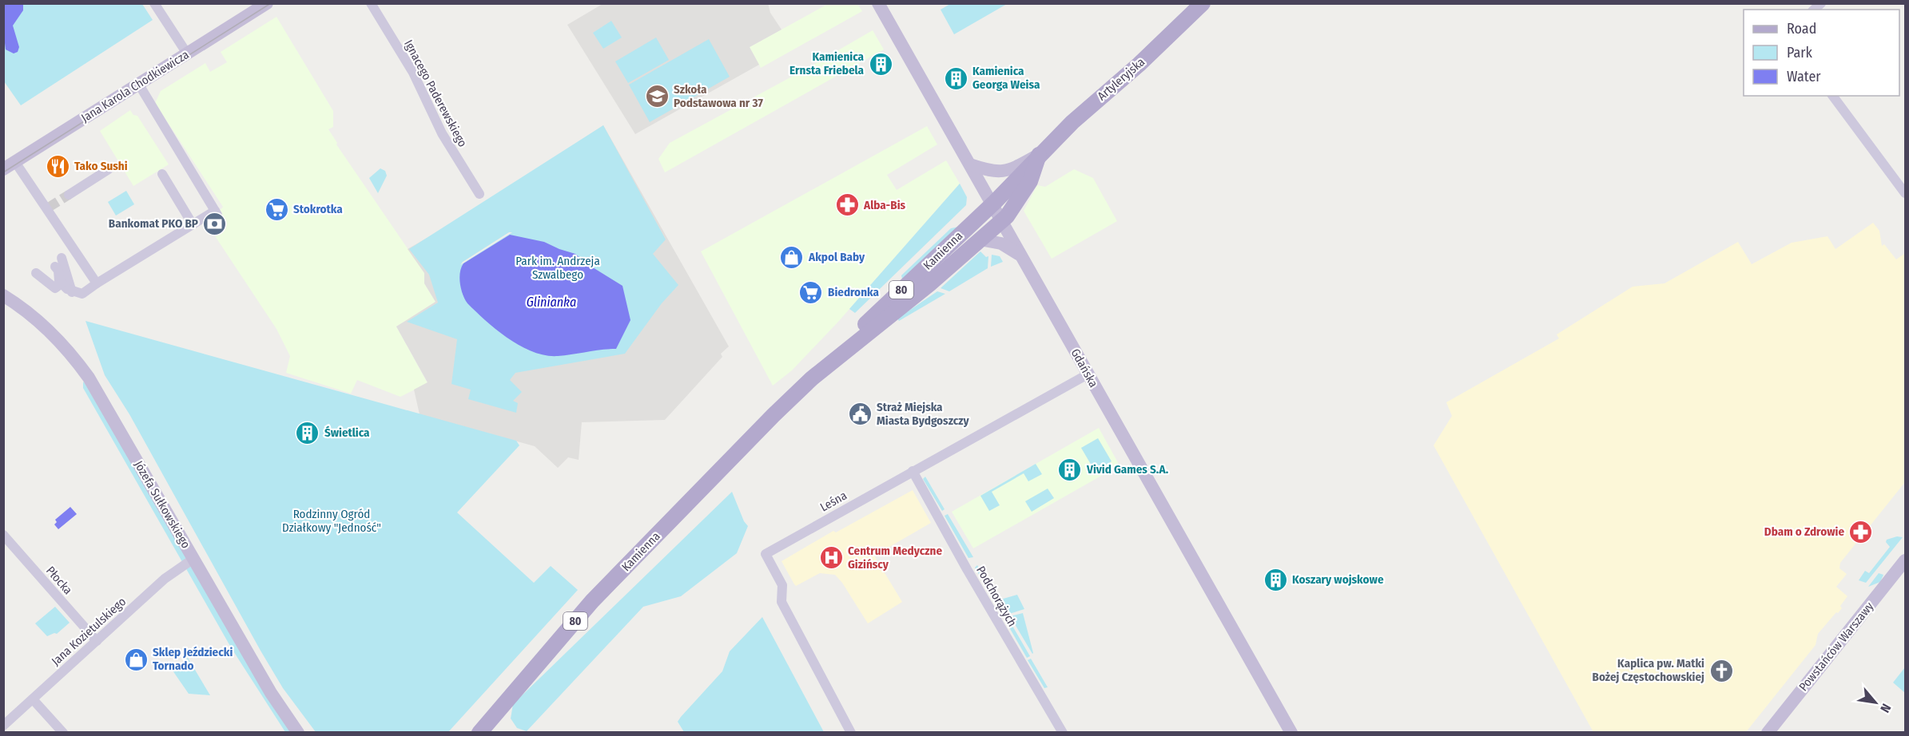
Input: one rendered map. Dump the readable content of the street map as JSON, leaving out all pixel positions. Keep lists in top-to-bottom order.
{
  "streets": {
    "main road": [
      "Artyleryjska",
      "Jana Karola Chodkiewicza",
      "Kamienna",
      "80",
      "Gdańska",
      "Józefa Sułkowskiego",
      "Powstańców Warszawy"
    ],
    "street": [
      "Ignacego Paderewskiego",
      "Leśna",
      "Płocka",
      "Podchorążych",
      "Jana Kozietulskiego"
    ]
  },
  "crossings": [
    ["Artyleryjska", "Kamienna"],
    ["Artyleryjska", "Gdańska"],
    ["Kamienna", "Gdańska"],
    ["Gdańska", "Leśna"],
    ["Leśna", "Podchorążych"],
    ["Józefa Sułkowskiego", "Jana Kozietulskiego"],
    ["Płocka", "Jana Kozietulskiego"]
  ],
  "water": ["Glinianka"],
  "parks": ["Park im. Andrzeja Szwalbego", "Rodzinny Ogród Działkowy \"Jedność\""],
  "places": {
    "building": [
      "Kamienica Ernsta Friebela",
      "Kamienica Georga Weisa",
      "Świetlica",
      "Vivid Games S.A.",
      "Koszary wojskowe"
    ],
    "school or university": ["Szkoła Podstawowa nr 37"],
    "restaurant": ["Tako Sushi"],
    "pharmacy": ["Alba-Bis", "Dbam o Zdrowie"],
    "supermarket": ["Stokrotka", "Biedronka"],
    "bank": ["Bankomat PKO BP"],
    "shop": ["Akpol Baby", "Sklep Jeździecki Tornado"],
    "public building": ["Straż Miejska Miasta Bydgoszczy"],
    "hospital": ["Centrum Medyczne Gizińscy"],
    "church": ["Kaplica pw. Matki Bożej Częstochowskiej"]
  },
  "legend": ["Road", "Park", "Water"],
  "north": "bottom right"
}
